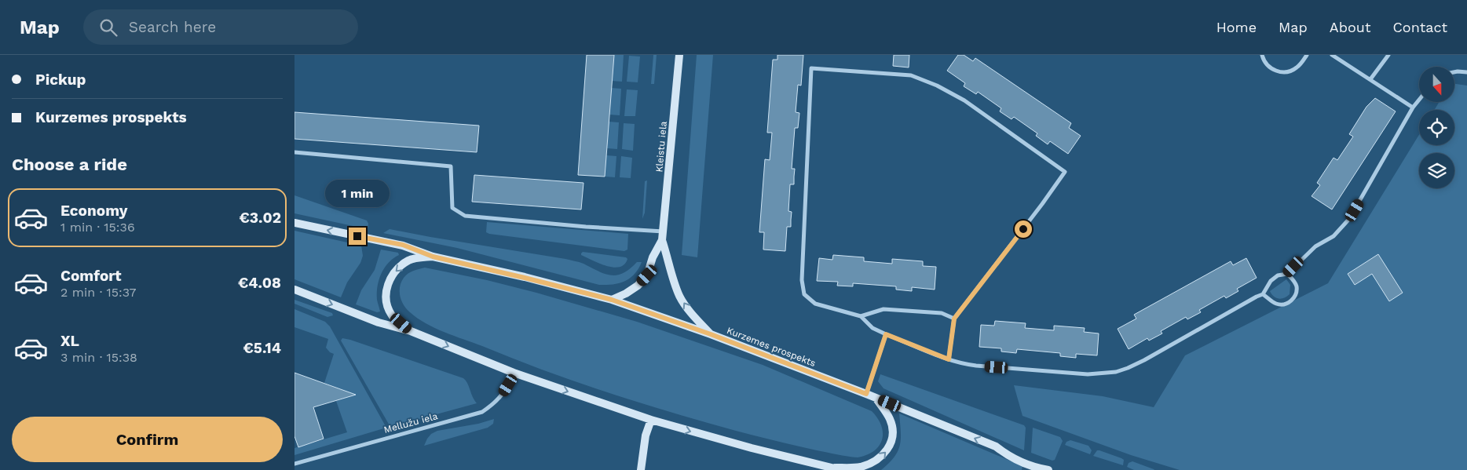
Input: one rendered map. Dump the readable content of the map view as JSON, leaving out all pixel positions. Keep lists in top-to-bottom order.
{
  "streets": {
    "main road": ["Kleistu iela", "Kurzemes prospekts"],
    "street": ["Mellužu iela"]
  },
  "crossings": [
    ["Kleistu iela", "Kurzemes prospekts"]
  ],
  "one_way": ["Kurzemes prospekts"],
  "north": "bottom",
  "page": {
    "header": "Map",
    "search": "Search here",
    "nav": [
      "Home",
      "Map",
      "About",
      "Contact"
    ],
    "banner": ["Pickup", "Kurzemes prospekts"],
    "heading": "Choose a ride",
    "bubble": "1 min",
    "list": [
      {
        "name": "Economy",
        "note": "1 min · 15:36",
        "value": "€3.02"
      },
      {
        "name": "Comfort",
        "note": "2 min · 15:37",
        "value": "€4.08"
      },
      {
        "name": "XL",
        "note": "3 min · 15:38",
        "value": "€5.14"
      }
    ],
    "buttons": "Confirm"
  }
}
